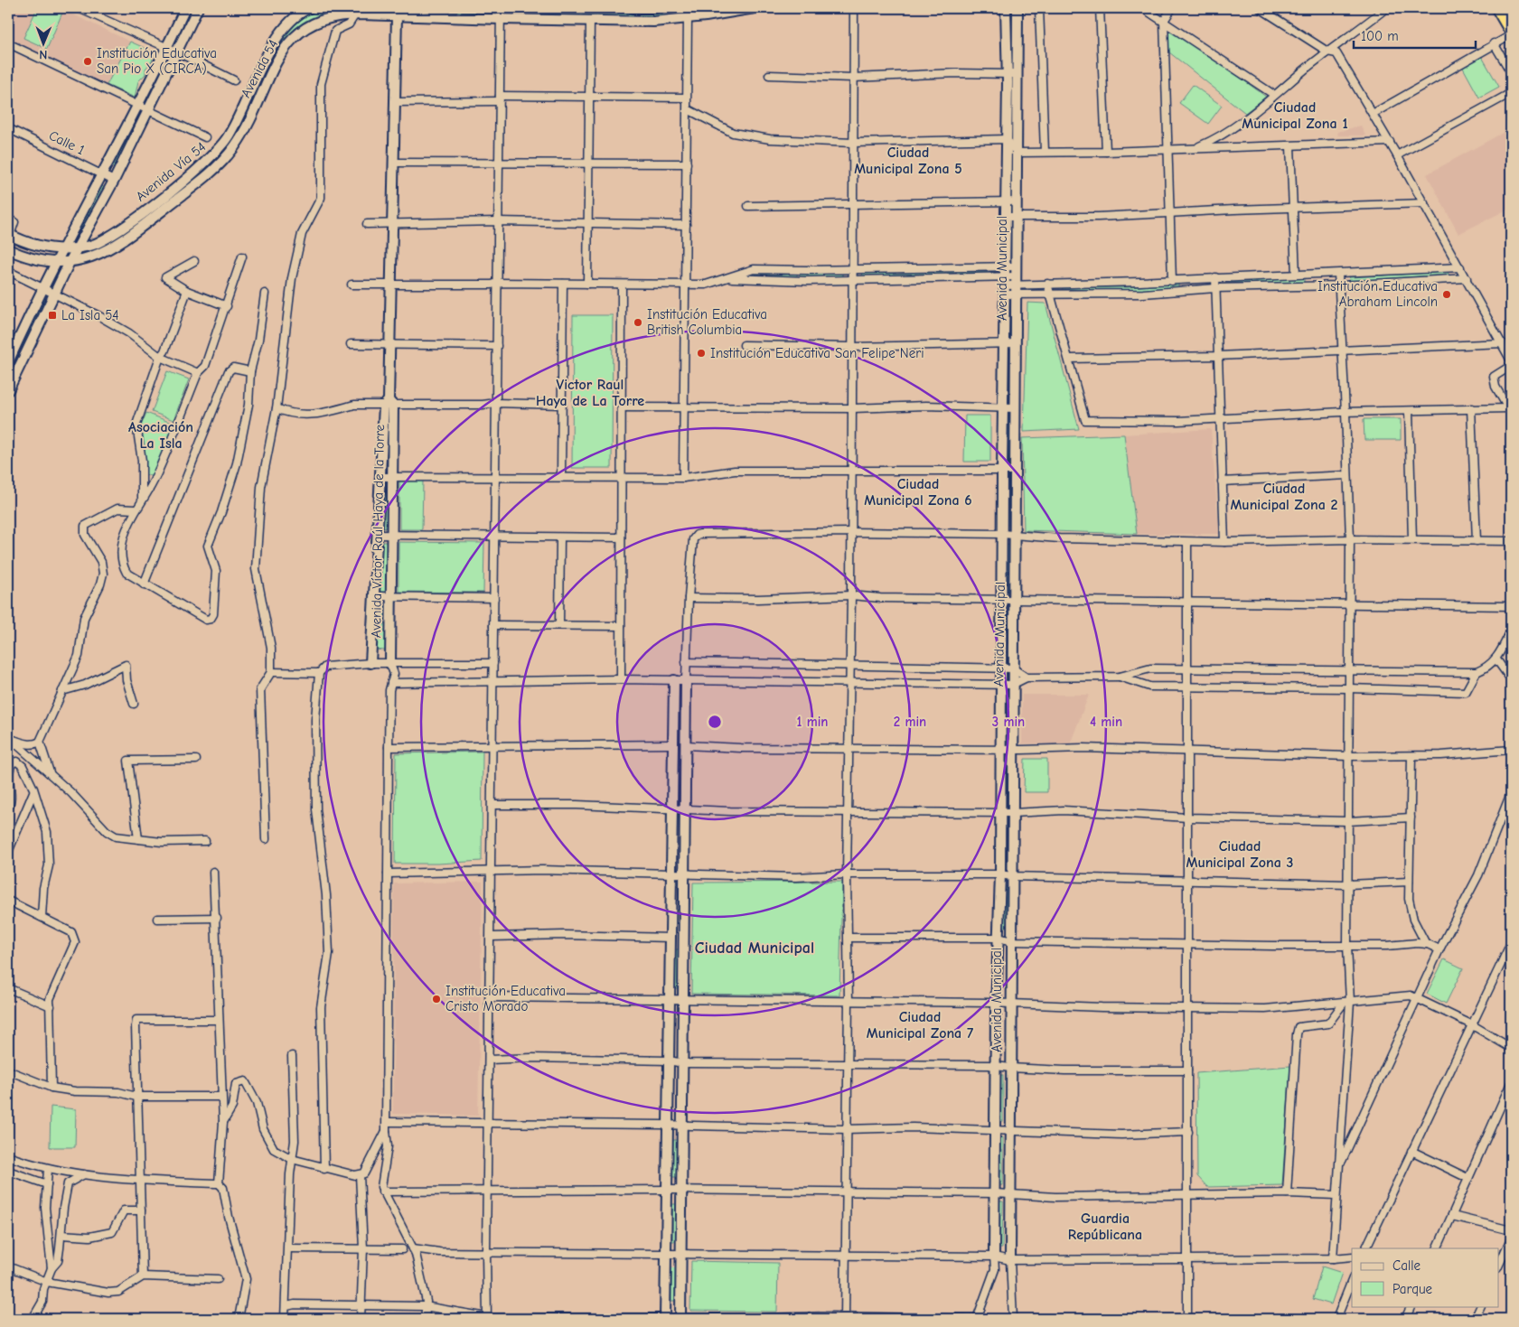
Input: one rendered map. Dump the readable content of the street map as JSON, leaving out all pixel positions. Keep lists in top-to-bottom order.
{
  "streets": {
    "street": [
      "Avenida 54",
      "Calle 1",
      "Avenida Vía 54",
      "Avenida Municipal",
      "Avenida Víctor Raúl Haya de la Torre"
    ]
  },
  "districts": [
    "Ciudad Municipal Zona 1",
    "Ciudad Municipal Zona 5",
    "Victor Raul Haya de La Torre",
    "Asociación La Isla",
    "Ciudad Municipal Zona 6",
    "Ciudad Municipal Zona 2",
    "Ciudad Municipal Zona 3",
    "Ciudad Municipal",
    "Ciudad Municipal Zona 7",
    "Guardia Repúblicana"
  ],
  "places": {
    "other": [
      "Institución Educativa San Pio X (CIRCA)",
      "Institución Educativa Abraham Lincoln",
      "Institución Educativa British Columbia",
      "Institución Educativa San Felipe Neri",
      "Institución Educativa Cristo Morado"
    ],
    "transit": ["La Isla 54"]
  },
  "legend": ["Calle", "Parque"],
  "scale_bar": "100 m",
  "north": "bottom",
  "rings": [
    "1 min",
    "2 min",
    "3 min",
    "4 min"
  ]
}
